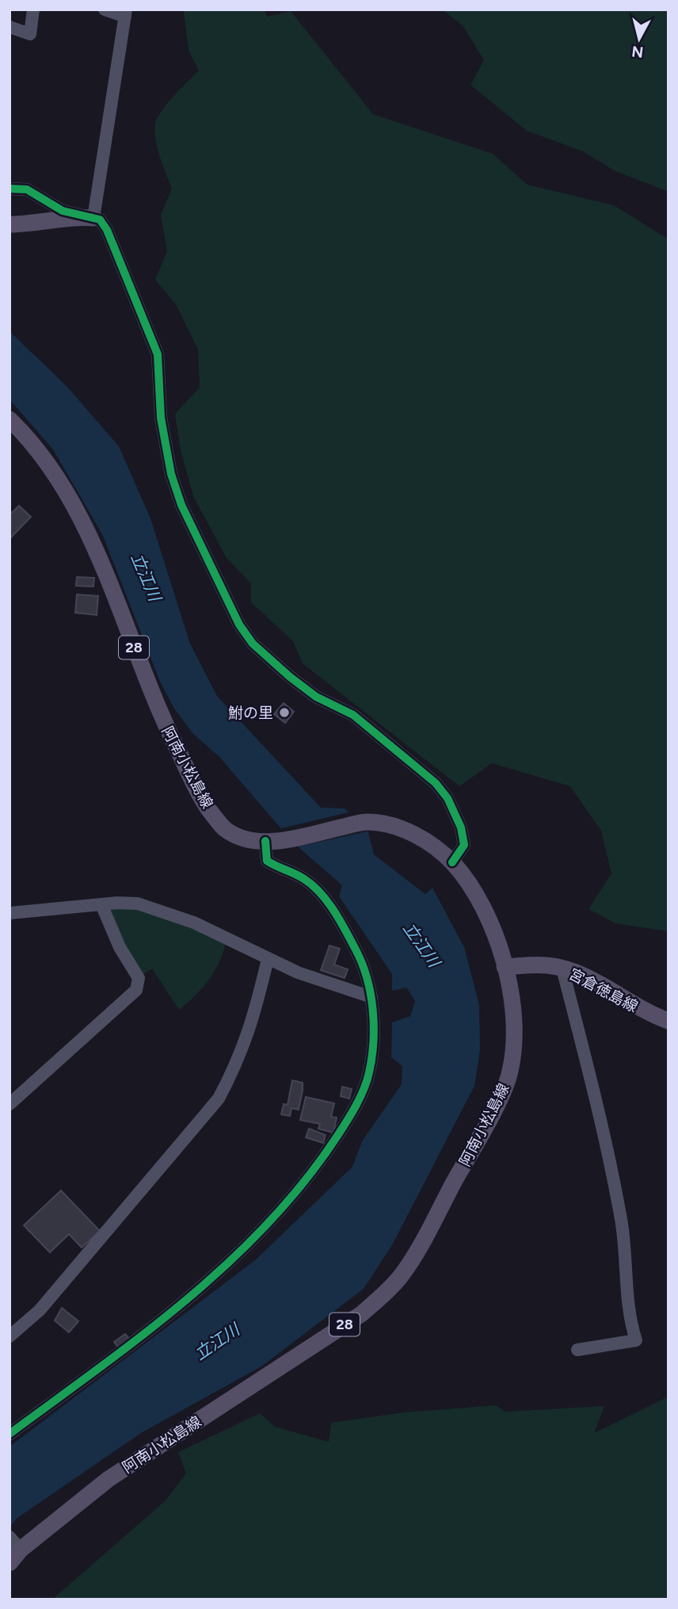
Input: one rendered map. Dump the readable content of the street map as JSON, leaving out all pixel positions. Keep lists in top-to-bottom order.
{
  "streets": {
    "main road": ["28", "阿南小松島線", "宮倉徳島線"]
  },
  "crossings": [
    ["阿南小松島線", "宮倉徳島線"]
  ],
  "water": ["立江川"],
  "places": ["鮒の里"],
  "north": "bottom"
}
